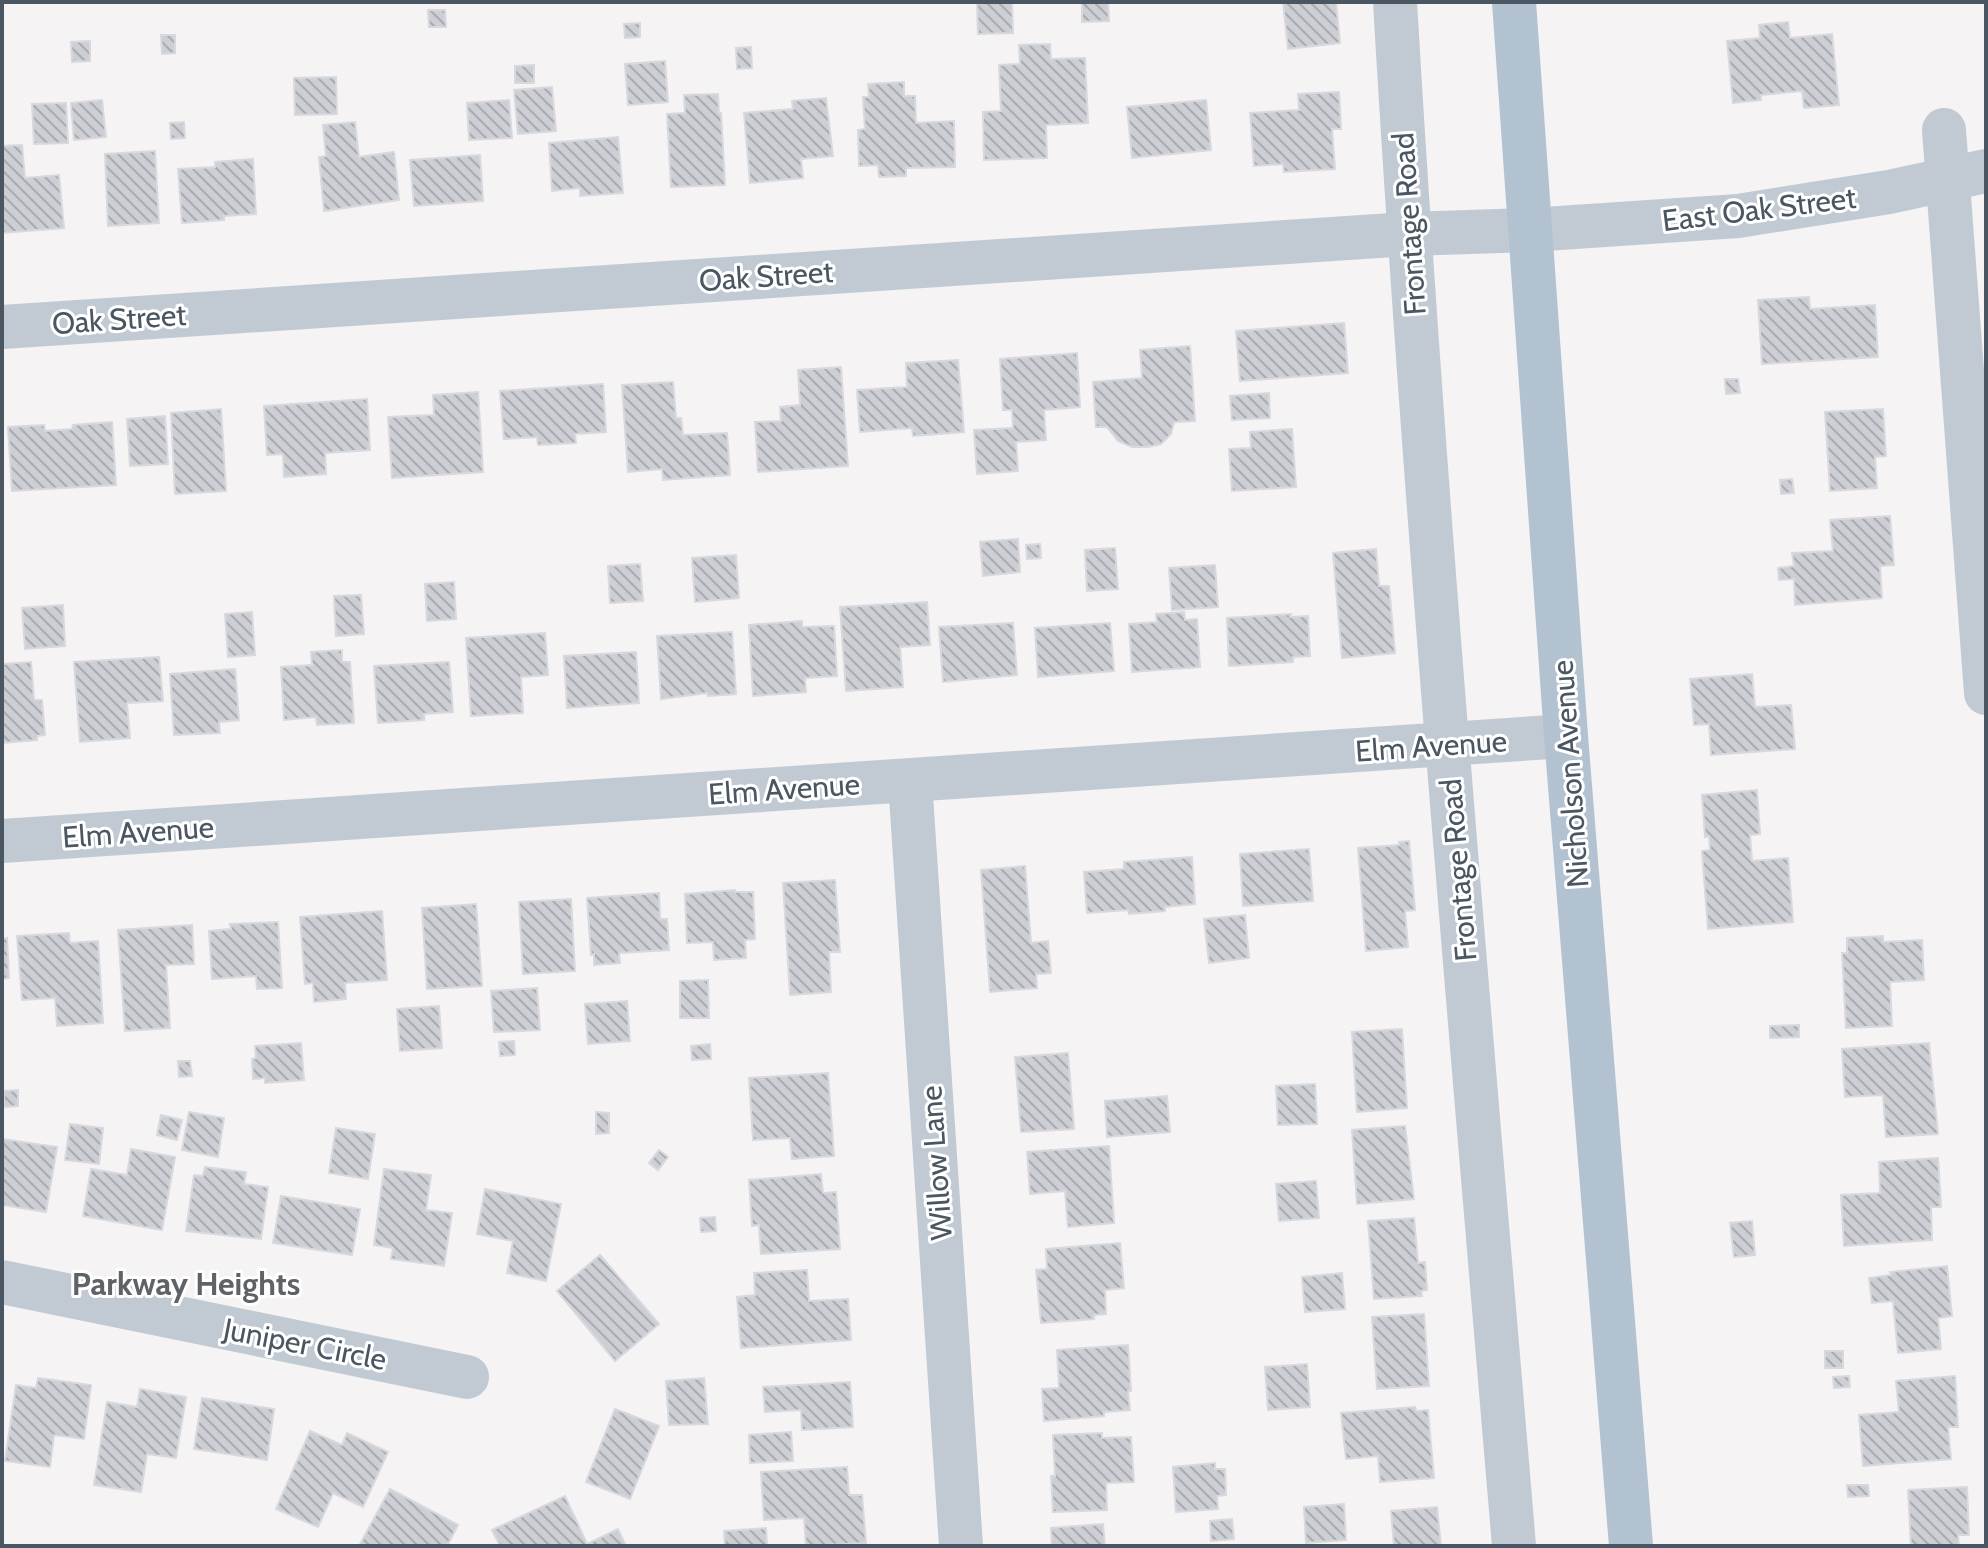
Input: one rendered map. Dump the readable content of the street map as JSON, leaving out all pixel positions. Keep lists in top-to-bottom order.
{
  "streets": {
    "main road": ["Nicholson Avenue"],
    "street": [
      "East Oak Street",
      "Frontage Road",
      "Oak Street",
      "Elm Avenue",
      "Willow Lane",
      "Juniper Circle"
    ]
  },
  "crossings": [
    ["East Oak Street", "Oak Street"],
    ["East Oak Street", "Nicholson Avenue"],
    ["Frontage Road", "Oak Street"],
    ["Frontage Road", "Elm Avenue"],
    ["Oak Street", "Nicholson Avenue"],
    ["Elm Avenue", "Nicholson Avenue"],
    ["Elm Avenue", "Willow Lane"]
  ],
  "districts": ["Parkway Heights"]
}
